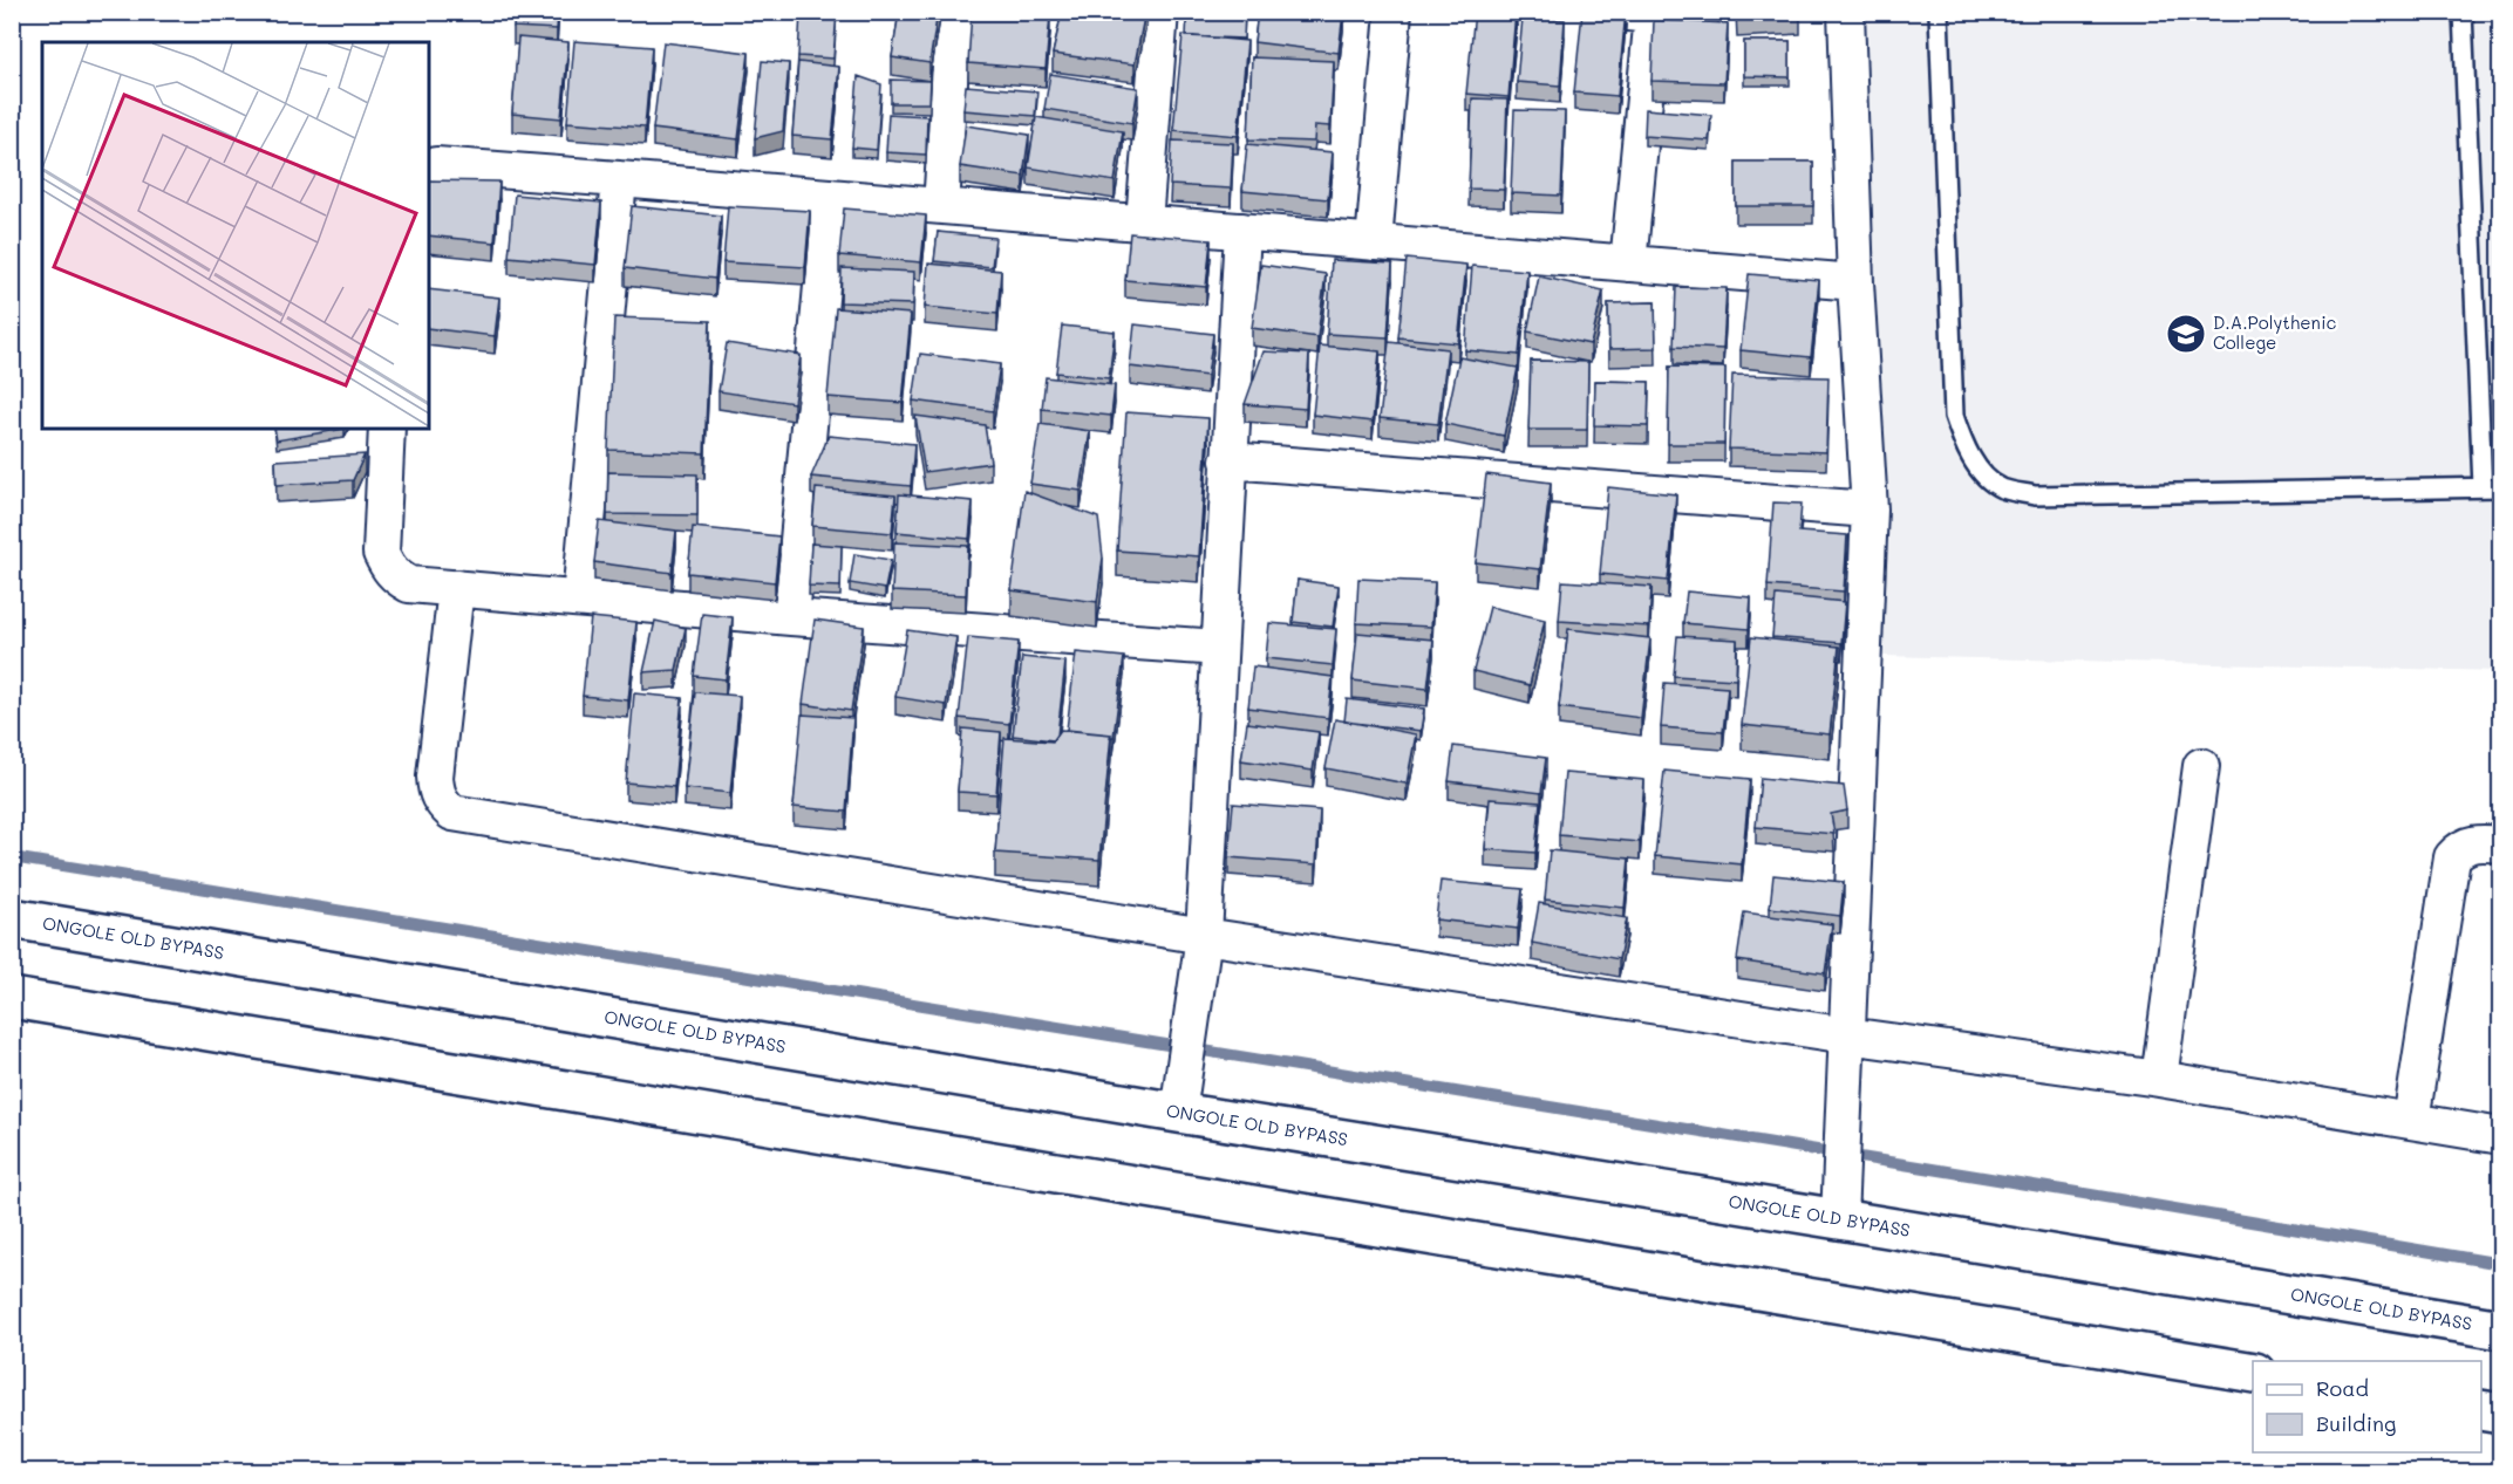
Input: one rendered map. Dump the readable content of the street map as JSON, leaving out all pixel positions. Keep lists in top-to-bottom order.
{
  "streets": {
    "main road": ["ONGOLE OLD BYPASS"]
  },
  "places": {
    "school or university": ["D.A.Polythenic College"]
  },
  "legend": ["Road", "Building"]
}
